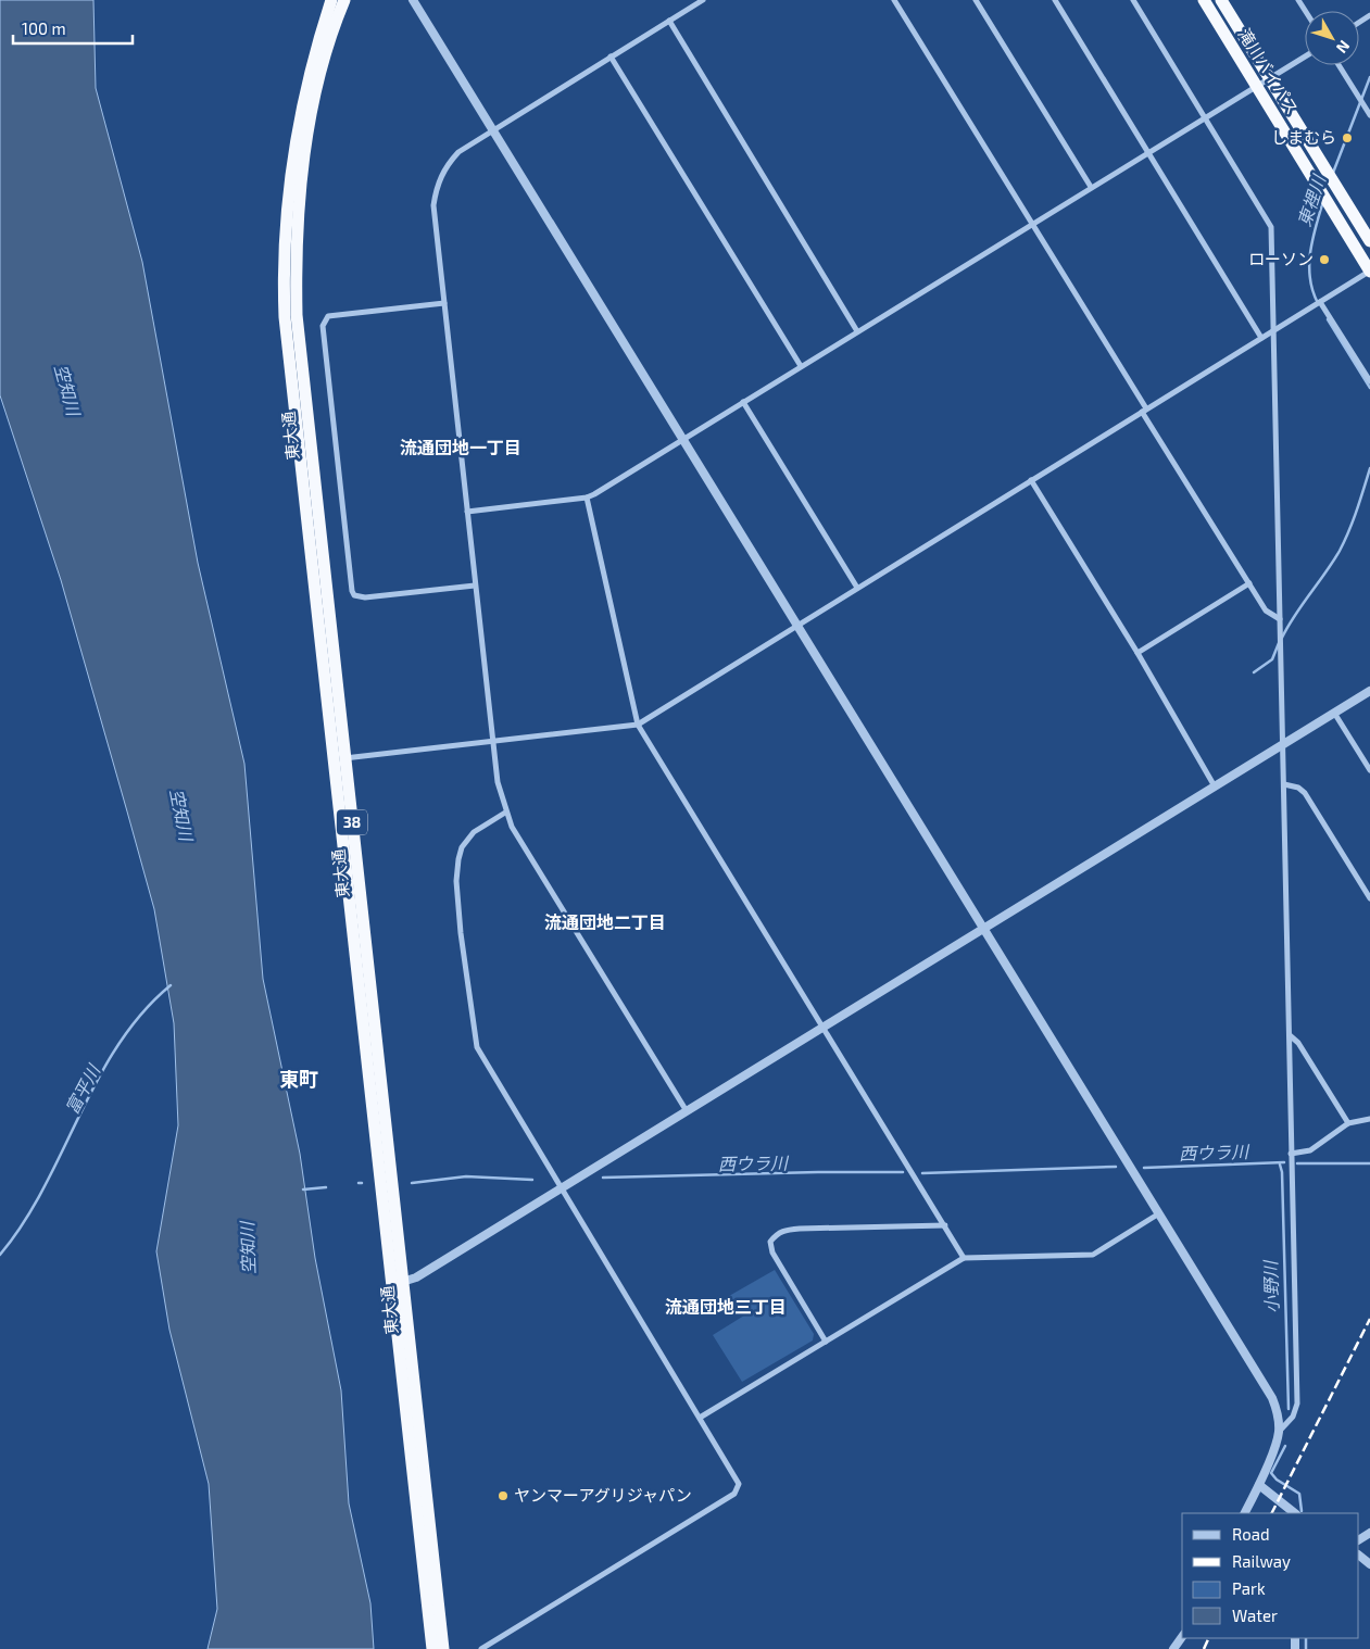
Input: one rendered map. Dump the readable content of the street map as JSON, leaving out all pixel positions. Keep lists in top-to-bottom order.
{
  "streets": {
    "highway": ["滝川バイパス", "東大通", "38"]
  },
  "districts": [
    "流通団地一丁目",
    "流通団地二丁目",
    "東町",
    "流通団地三丁目"
  ],
  "water": [
    "東裡川",
    "空知川",
    "富平川",
    "西ウラ川",
    "小野川"
  ],
  "places": ["しまむら", "ローソン", "ヤンマーアグリジャパン"],
  "legend": [
    "Road",
    "Railway",
    "Park",
    "Water"
  ],
  "scale_bar": "100 m",
  "north": "bottom right"
}
